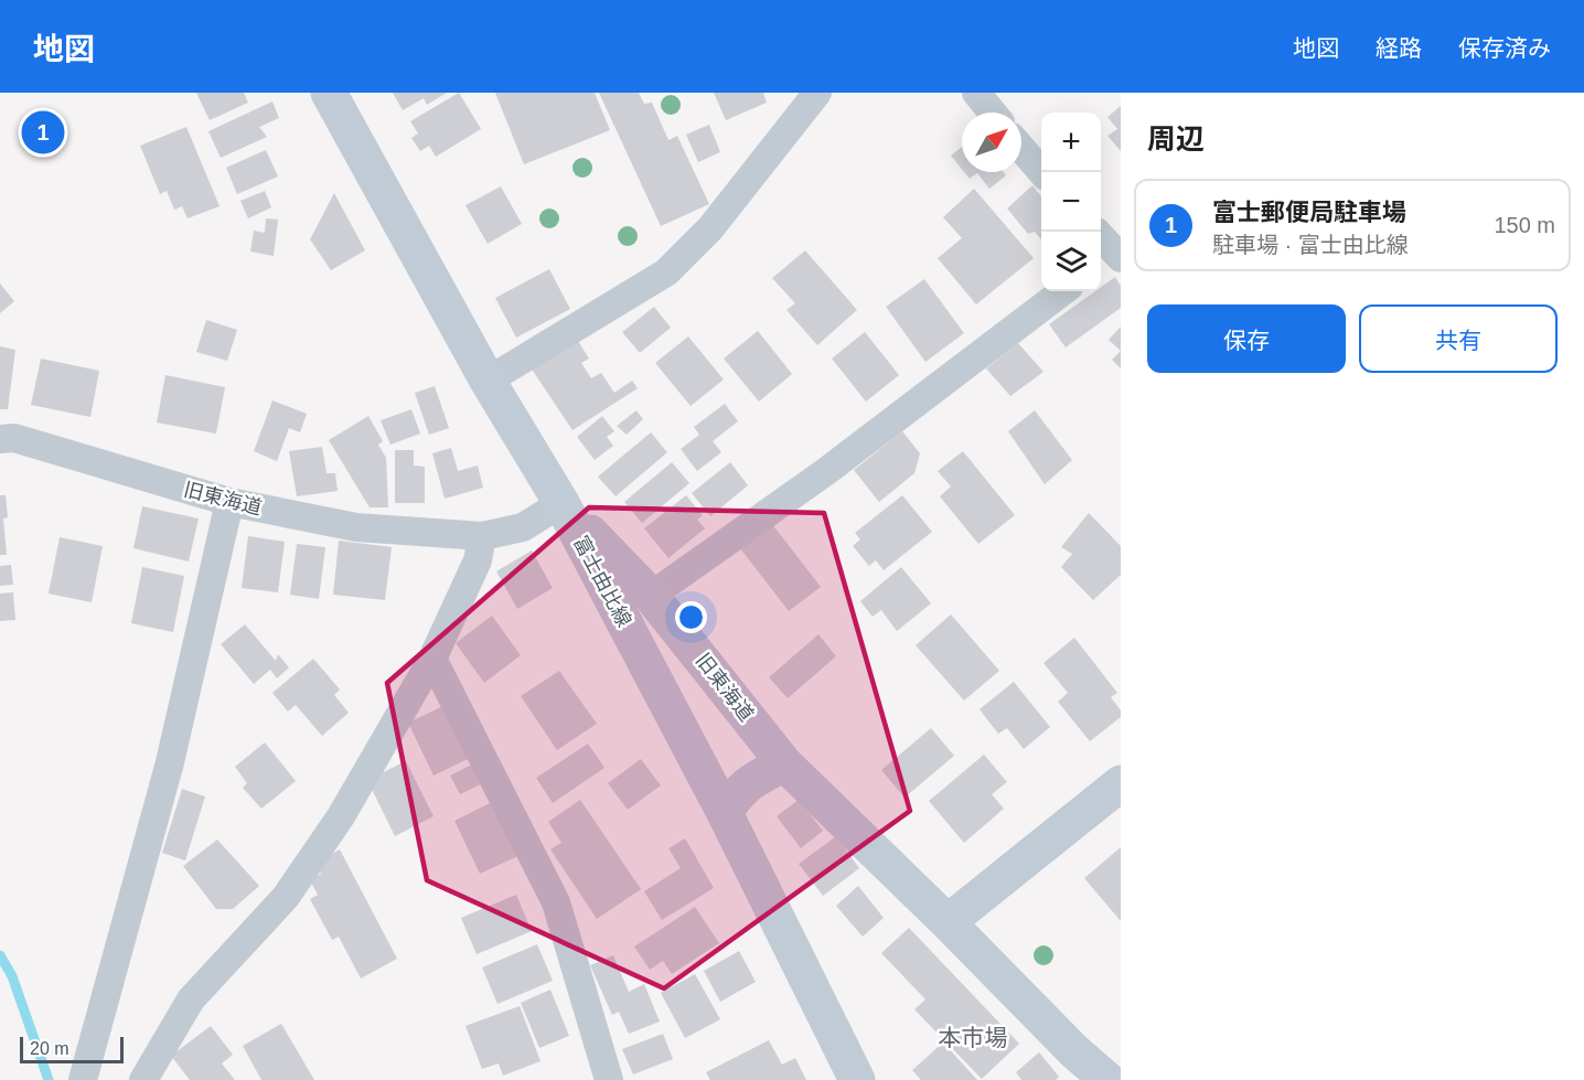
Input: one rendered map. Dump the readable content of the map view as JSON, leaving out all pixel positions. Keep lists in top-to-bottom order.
{
  "streets": {
    "main road": ["旧東海道", "富士由比線"]
  },
  "crossings": [
    ["旧東海道", "富士由比線"]
  ],
  "districts": ["本市場"],
  "scale_bar": "20 m",
  "north": "top right",
  "page": {
    "header": "地図",
    "nav": ["地図", "経路", "保存済み"],
    "heading": "周辺",
    "pins": "1",
    "map_buttons": ["+", "−"],
    "list": [
      {
        "mark": "1",
        "name": "富士郵便局駐車場",
        "note": "駐車場 · 富士由比線",
        "value": "150 m"
      }
    ],
    "buttons": ["保存", "共有"],
    "scale": "20 m"
  }
}
